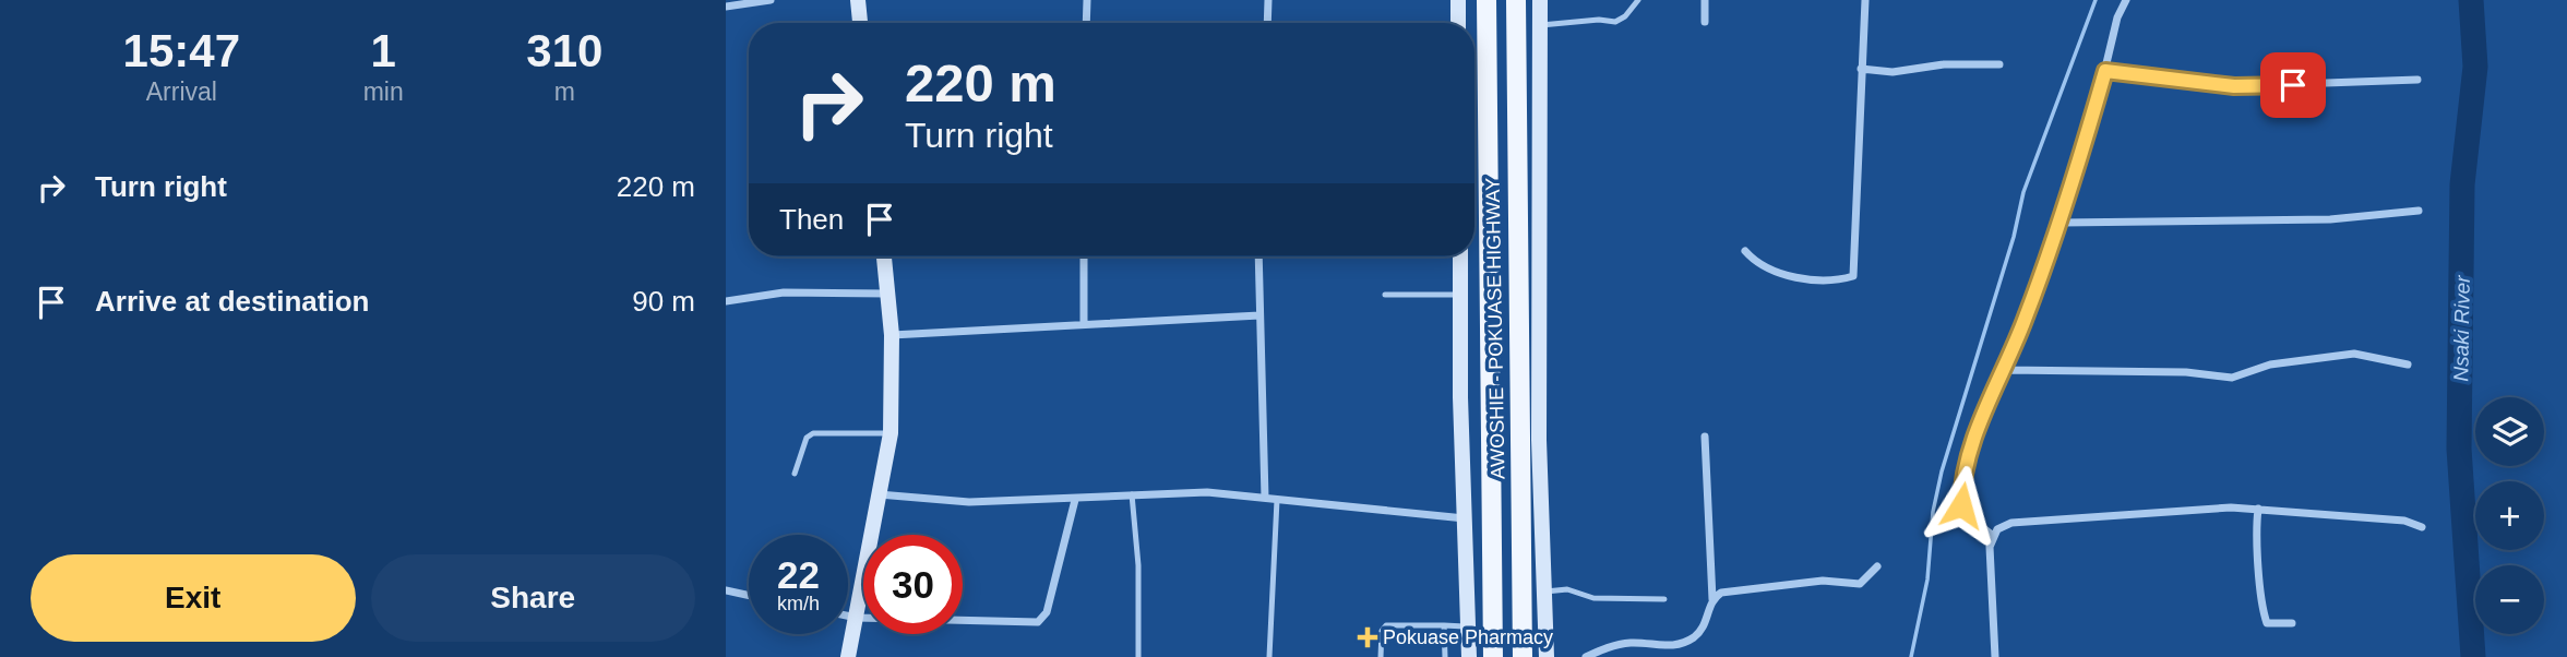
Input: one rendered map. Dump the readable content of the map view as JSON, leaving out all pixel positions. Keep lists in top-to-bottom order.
{
  "streets": {
    "main road": ["AWOSHIE - POKUASE HIGHWAY"]
  },
  "water": ["Nsaki River"],
  "places": {
    "health": ["Pokuase Pharmacy"]
  },
  "page": {
    "eta": [
      "15:47",
      "Arrival",
      "1",
      "min",
      "310",
      "m"
    ],
    "turn": ["220 m", "Turn right"],
    "list": [
      {
        "name": "Turn right",
        "value": "220 m"
      },
      {
        "name": "Arrive at destination",
        "value": "90 m"
      }
    ],
    "then": "Then",
    "map_buttons": ["+", "−"],
    "speed": "22 km/h",
    "limit": "30",
    "buttons": ["Exit", "Share"]
  }
}
